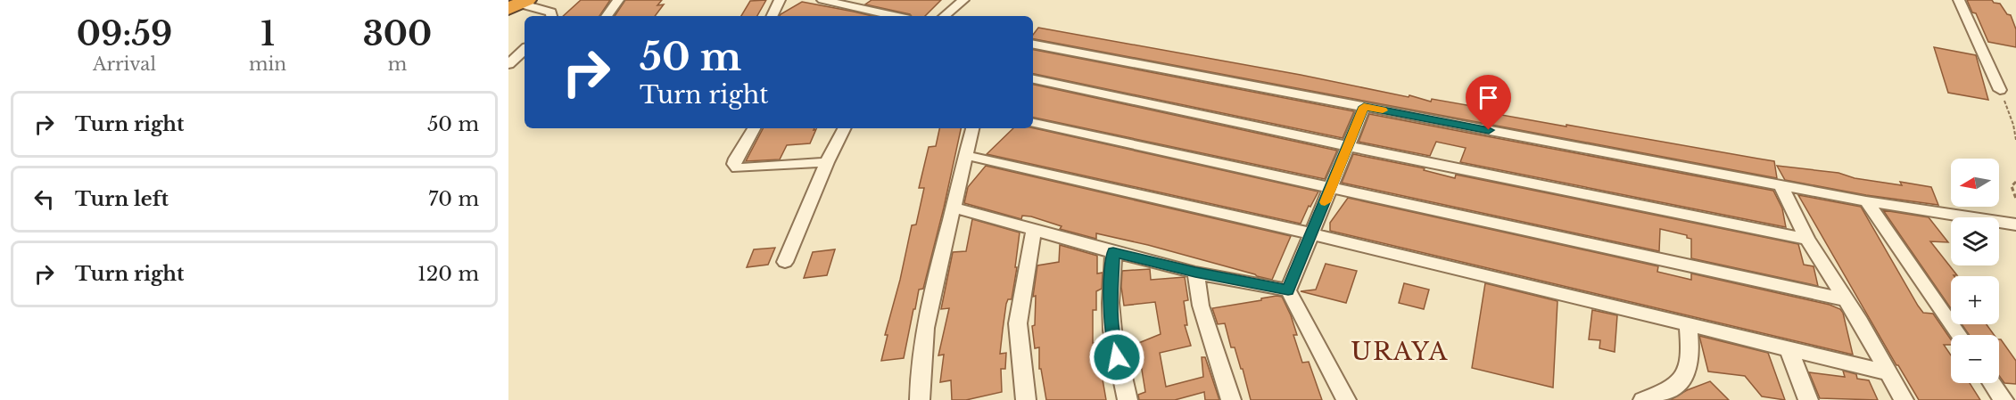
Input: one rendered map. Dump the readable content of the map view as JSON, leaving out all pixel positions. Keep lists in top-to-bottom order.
{
  "districts": ["URAYA"],
  "north": "left",
  "page": {
    "eta": [
      "09:59",
      "Arrival",
      "1",
      "min",
      "300",
      "m"
    ],
    "turn": ["50 m", "Turn right"],
    "list": [
      {
        "name": "Turn right",
        "value": "50 m"
      },
      {
        "name": "Turn left",
        "value": "70 m"
      },
      {
        "name": "Turn right",
        "value": "120 m"
      }
    ],
    "map_buttons": ["+", "−"]
  }
}
